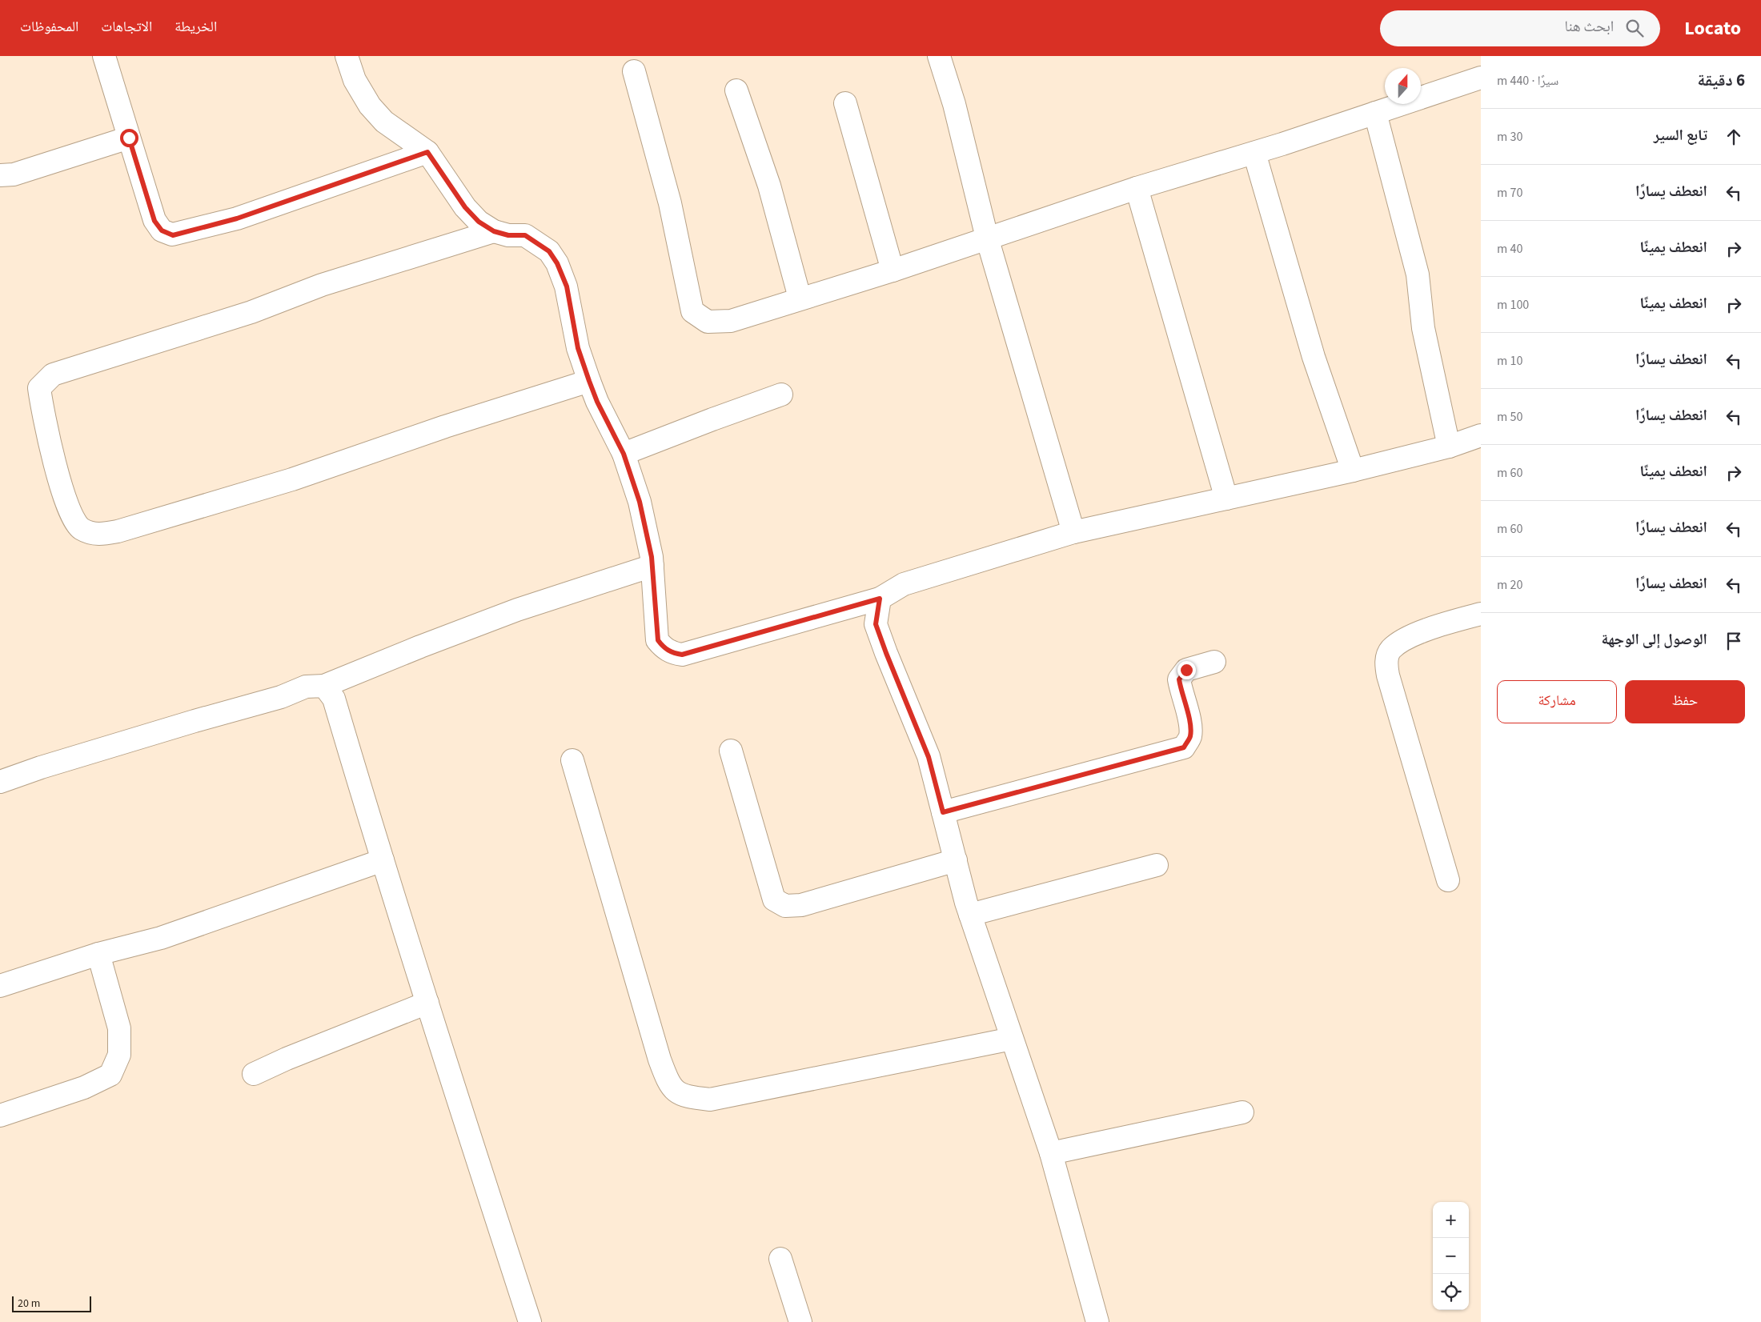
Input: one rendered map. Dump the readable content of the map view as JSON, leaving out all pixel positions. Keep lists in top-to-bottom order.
{
  "scale_bar": "20 m",
  "north": "top",
  "page": {
    "header": "Locato",
    "search": "ابحث هنا",
    "nav": ["الخريطة", "الاتجاهات", "المحفوظات"],
    "heading": ["6 دقيقة", "سيرًا · 440 m"],
    "list": [
      ["تابع السير", "30 m"],
      ["انعطف يسارًا", "70 m"],
      ["انعطف يمينًا", "40 m"],
      ["انعطف يمينًا", "100 m"],
      ["انعطف يسارًا", "10 m"],
      ["انعطف يسارًا", "50 m"],
      ["انعطف يمينًا", "60 m"],
      ["انعطف يسارًا", "60 m"],
      ["انعطف يسارًا", "20 m"],
      "الوصول إلى الوجهة"
    ],
    "buttons": ["حفظ", "مشاركة"],
    "map_buttons": ["+", "−"],
    "scale": "20 m"
  }
}
